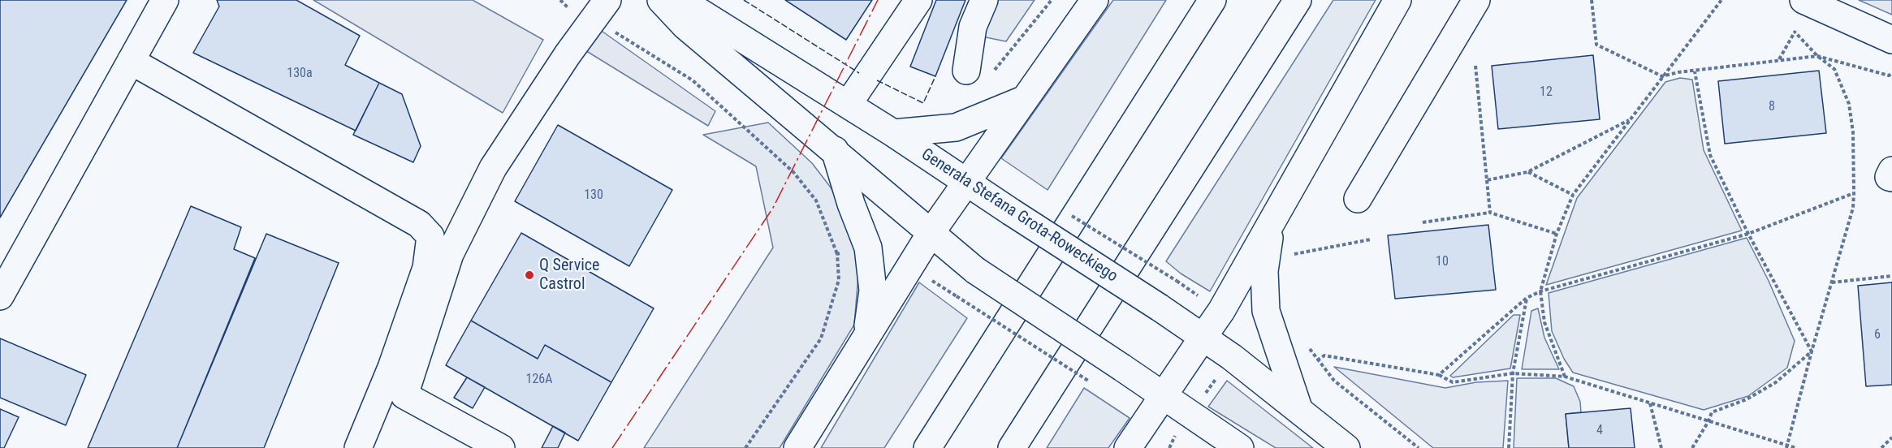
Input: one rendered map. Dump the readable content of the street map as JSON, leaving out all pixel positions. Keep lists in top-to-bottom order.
{
  "streets": {
    "main road": ["Generała Stefana Grota-Roweckiego"]
  },
  "places": ["Q Service Castrol"],
  "house_numbers": [
    "130a",
    "12",
    "8",
    "130",
    "10",
    "6",
    "126A",
    "4"
  ]
}
